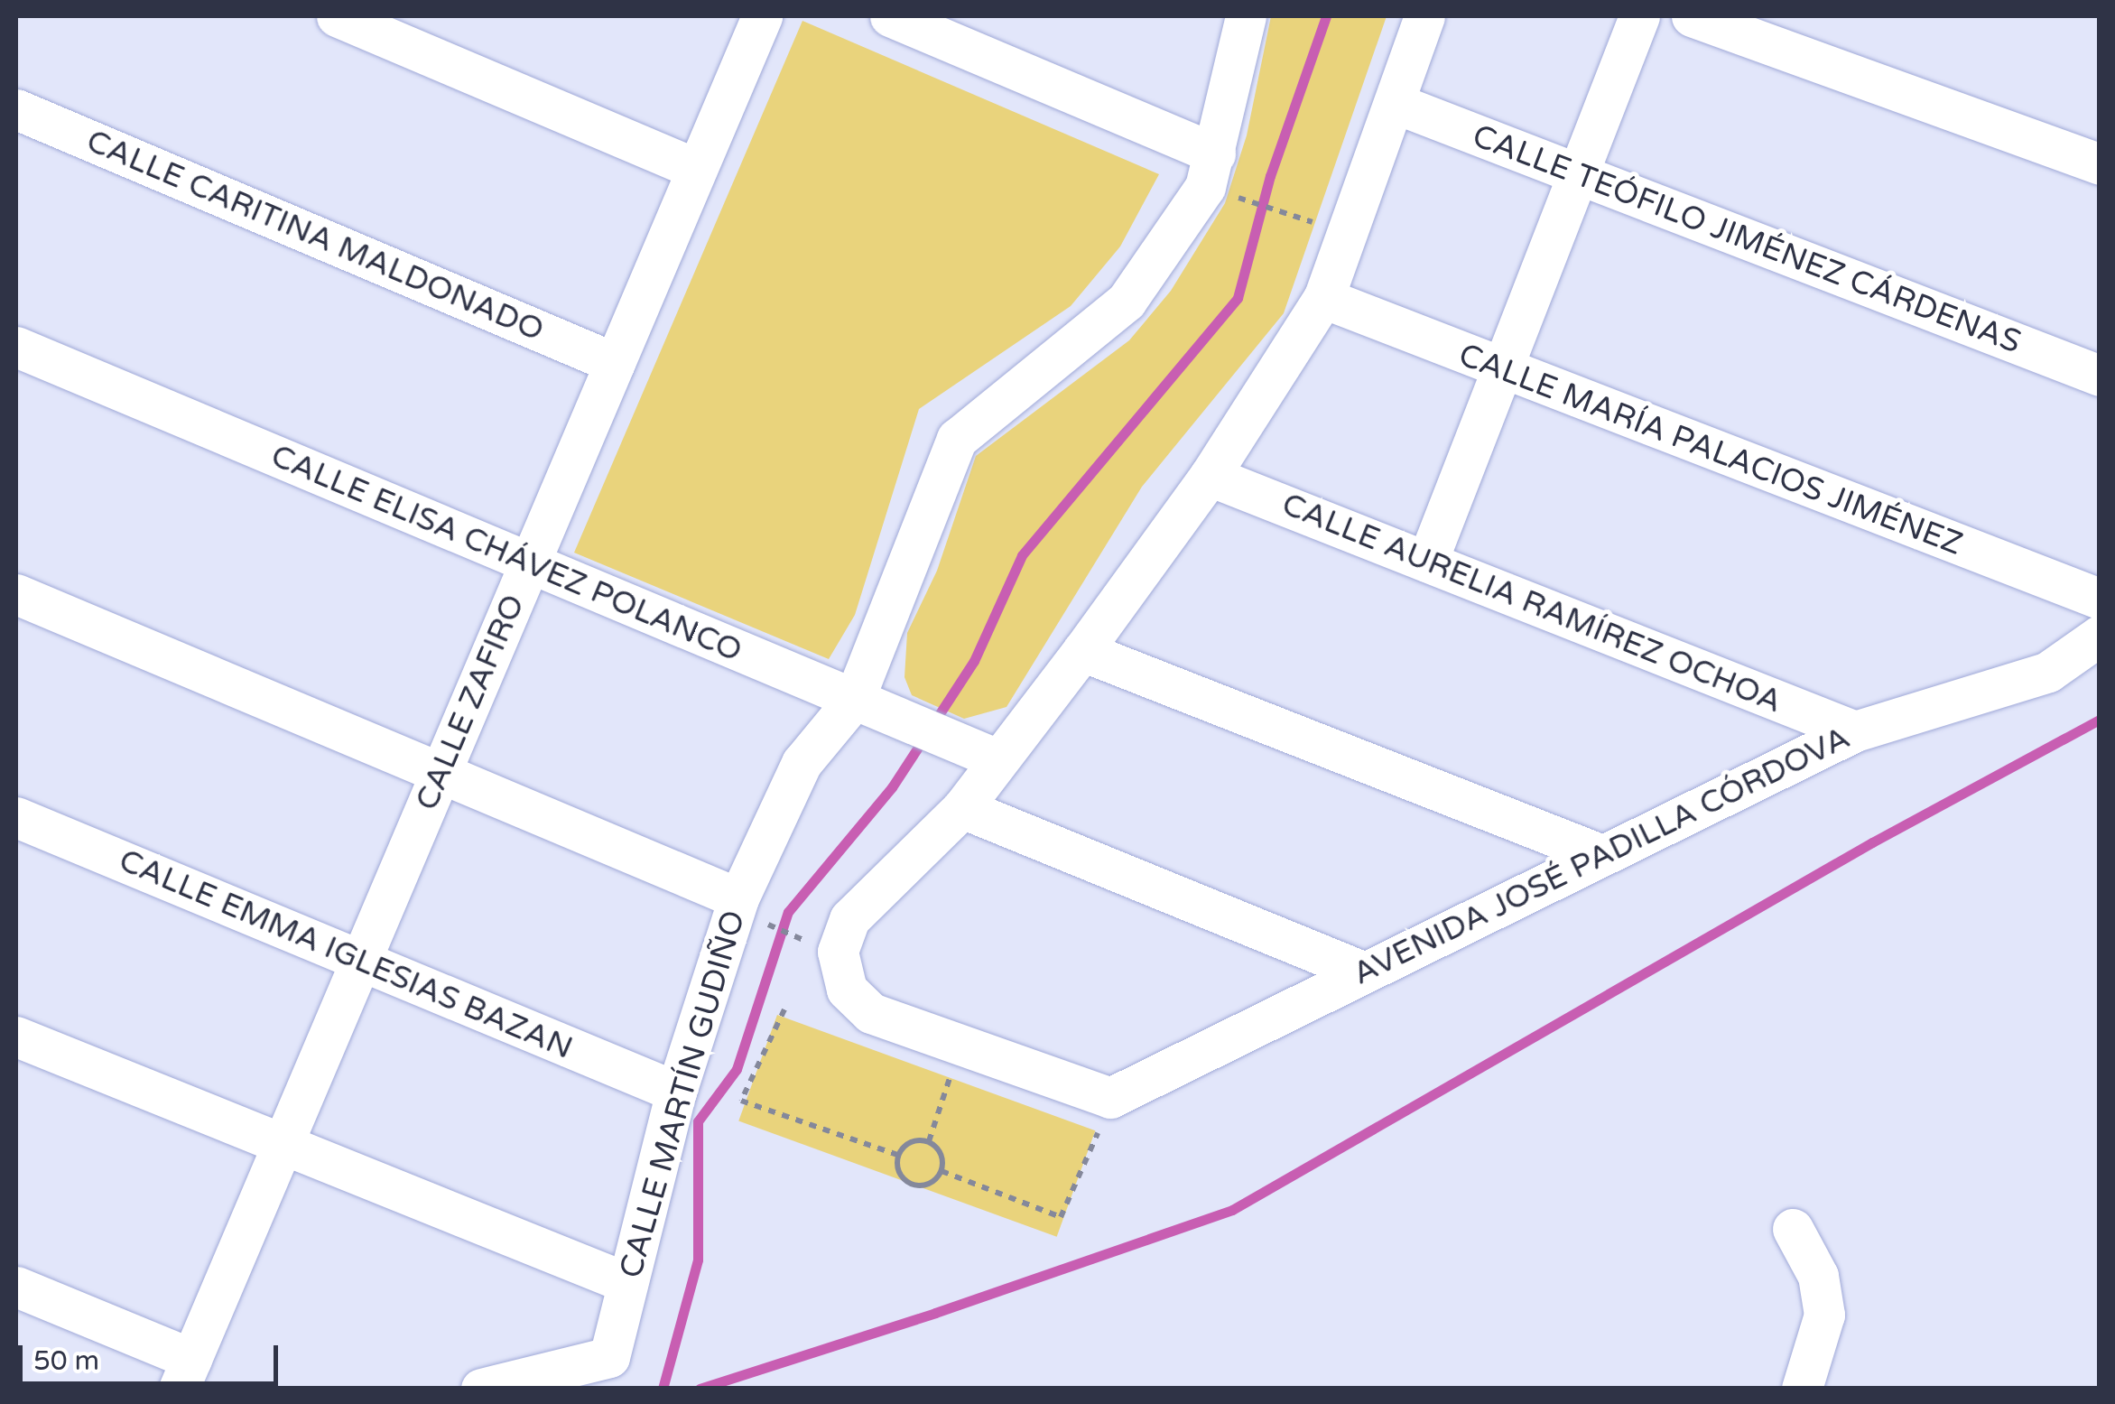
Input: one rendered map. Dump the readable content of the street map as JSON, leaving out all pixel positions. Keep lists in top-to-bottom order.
{
  "streets": {
    "street": [
      "CALLE CARITINA MALDONADO",
      "CALLE TEÓFILO JIMÉNEZ CÁRDENAS",
      "CALLE MARÍA PALACIOS JIMÉNEZ",
      "CALLE ELISA CHÁVEZ POLANCO",
      "CALLE AURELIA RAMÍREZ OCHOA",
      "CALLE ZAFIRO",
      "AVENIDA JOSÉ PADILLA CÓRDOVA",
      "CALLE EMMA IGLESIAS BAZAN",
      "CALLE MARTÍN GUDIÑO"
    ]
  },
  "crossings": [
    ["CALLE CARITINA MALDONADO", "CALLE ZAFIRO"],
    ["CALLE ELISA CHÁVEZ POLANCO", "CALLE ZAFIRO"],
    ["CALLE ELISA CHÁVEZ POLANCO", "CALLE MARTÍN GUDIÑO"],
    ["CALLE AURELIA RAMÍREZ OCHOA", "AVENIDA JOSÉ PADILLA CÓRDOVA"],
    ["CALLE ZAFIRO", "CALLE EMMA IGLESIAS BAZAN"],
    ["CALLE EMMA IGLESIAS BAZAN", "CALLE MARTÍN GUDIÑO"]
  ],
  "scale_bar": "50 m"
}
